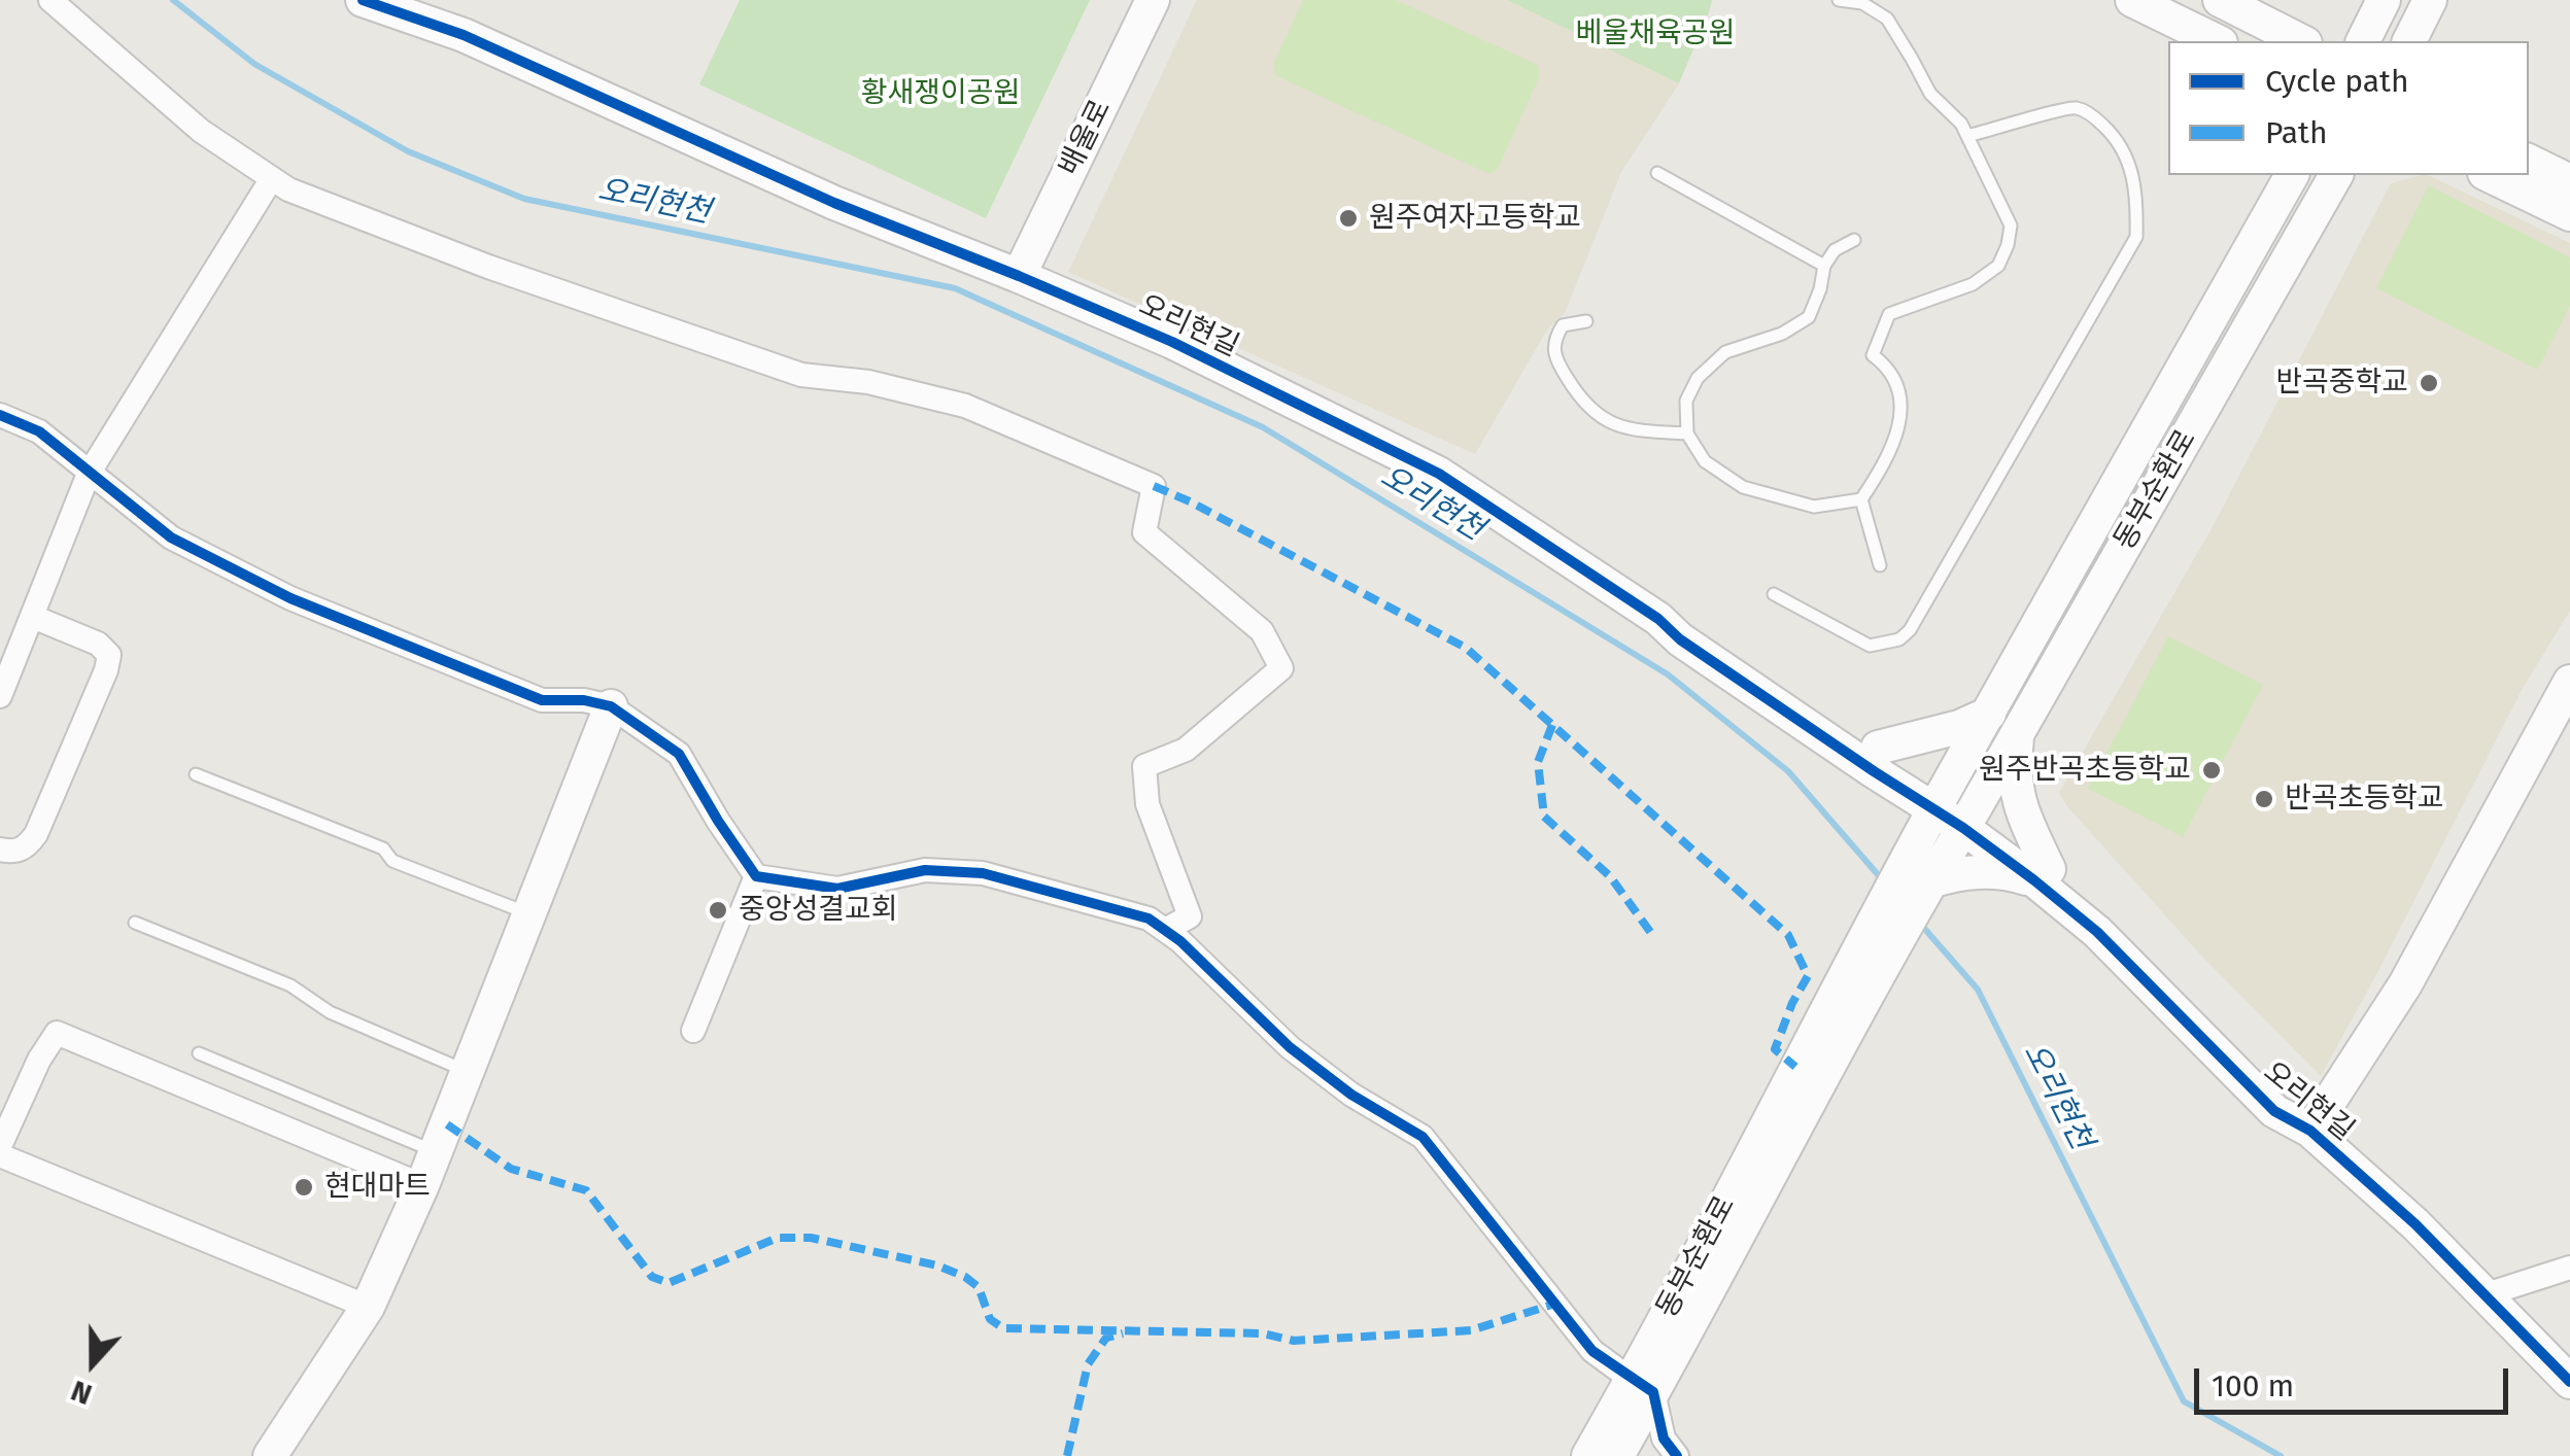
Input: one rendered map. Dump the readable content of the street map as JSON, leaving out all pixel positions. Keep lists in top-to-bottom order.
{
  "streets": {
    "street": ["배울로", "오리현길", "동부순환로"]
  },
  "crossings": [
    ["배울로", "오리현길"],
    ["오리현길", "동부순환로"]
  ],
  "water": ["오리현천"],
  "parks": ["베울채육공원", "황새쟁이공원"],
  "places": [
    "원주여자고등학교",
    "반곡중학교",
    "원주반곡초등학교",
    "반곡초등학교",
    "중앙성결교회",
    "현대마트"
  ],
  "legend": ["Cycle path", "Path"],
  "scale_bar": "100 m",
  "north": "bottom"
}
